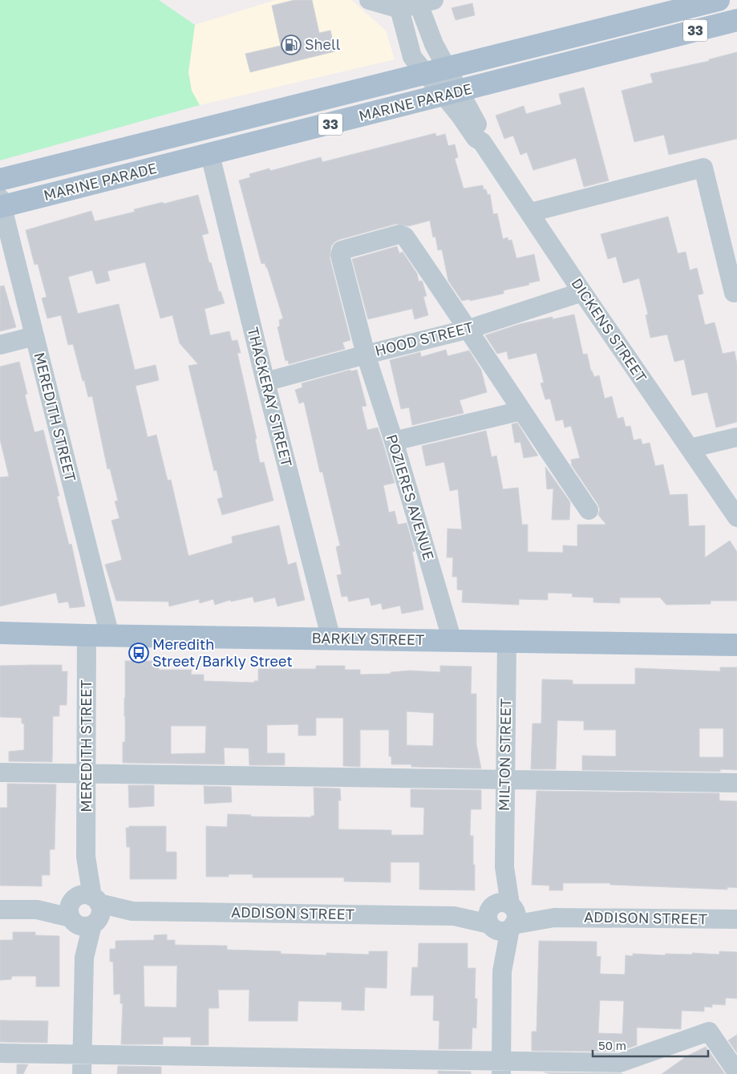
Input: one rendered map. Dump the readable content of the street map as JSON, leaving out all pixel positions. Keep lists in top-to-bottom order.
{
  "streets": {
    "main road": ["33", "MARINE PARADE", "BARKLY STREET"],
    "street": [
      "DICKENS STREET",
      "HOOD STREET",
      "THACKERAY STREET",
      "MEREDITH STREET",
      "POZIERES AVENUE",
      "MILTON STREET",
      "ADDISON STREET"
    ]
  },
  "crossings": [
    ["MARINE PARADE", "DICKENS STREET"],
    ["MARINE PARADE", "THACKERAY STREET"],
    ["MARINE PARADE", "MEREDITH STREET"],
    ["DICKENS STREET", "HOOD STREET"],
    ["HOOD STREET", "THACKERAY STREET"],
    ["HOOD STREET", "POZIERES AVENUE"],
    ["THACKERAY STREET", "BARKLY STREET"],
    ["MEREDITH STREET", "BARKLY STREET"],
    ["MEREDITH STREET", "ADDISON STREET"],
    ["POZIERES AVENUE", "BARKLY STREET"],
    ["BARKLY STREET", "MILTON STREET"],
    ["MILTON STREET", "ADDISON STREET"]
  ],
  "places": {
    "fuel station": ["Shell"],
    "bus stop": ["Meredith Street/Barkly Street"]
  },
  "scale_bar": "50 m"
}
